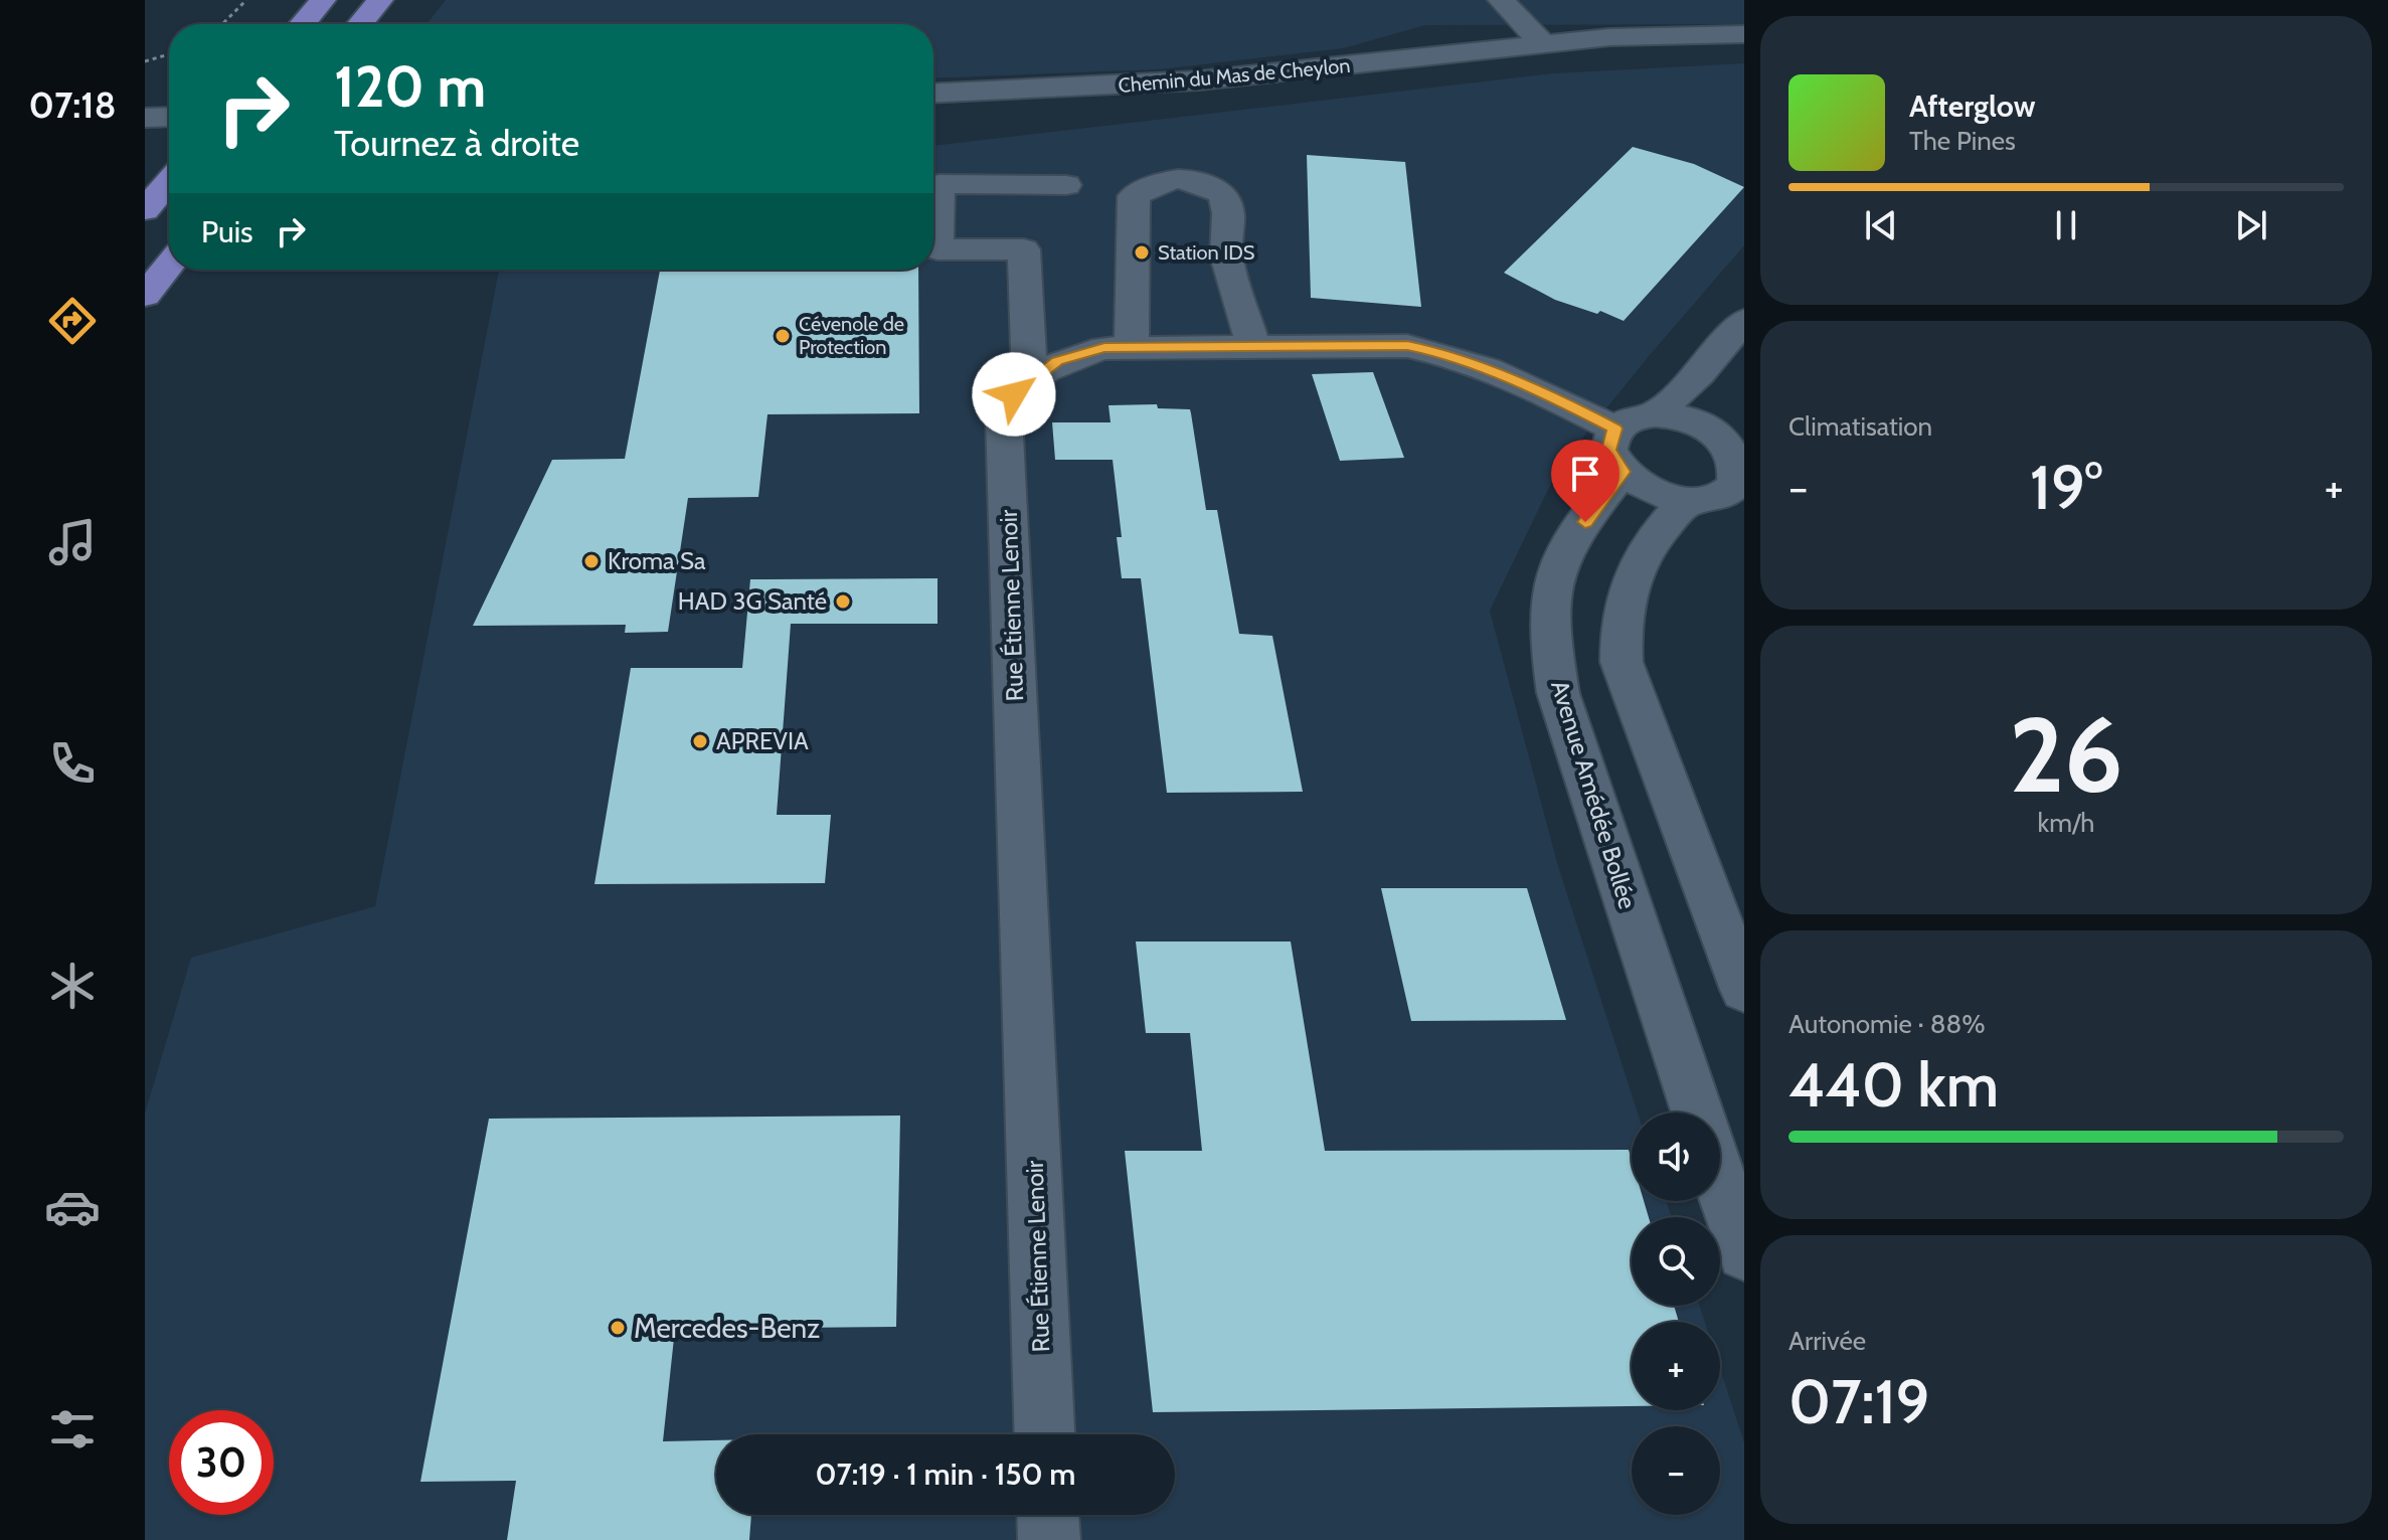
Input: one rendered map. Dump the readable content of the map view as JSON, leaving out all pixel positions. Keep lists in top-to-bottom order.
{
  "streets": {
    "street": ["Chemin du Mas de Cheylon", "Rue Étienne Lenoir", "Avenue Amédée Bollée"]
  },
  "places": [
    "Station IDS",
    "Cévenole de Protection",
    "Kroma Sa",
    "HAD 3G Santé",
    "APREVIA",
    "Mercedes-Benz"
  ],
  "page": {
    "tabs": "07:18",
    "turn": ["120 m", "Tournez à droite"],
    "song": ["Afterglow", "The Pines"],
    "then": "Puis",
    "tile": [
      "Climatisation",
      ["26", "km/h"],
      ["Autonomie · 88%", "440 km"],
      ["Arrivée", "07:19"]
    ],
    "heat": ["−", "19°", "+"],
    "map_buttons": ["+", "−"],
    "limit": "30",
    "trip": "07:19 · 1 min · 150 m"
  }
}
